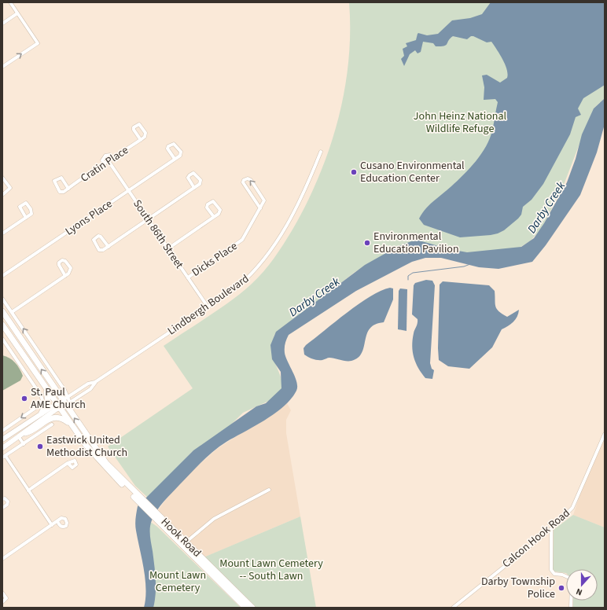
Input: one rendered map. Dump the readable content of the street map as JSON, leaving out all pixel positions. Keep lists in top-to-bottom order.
{
  "streets": {
    "main road": ["Lindbergh Boulevard", "Hook Road"],
    "street": [
      "Cratin Place",
      "Lyons Place",
      "South 86th Street",
      "Dicks Place",
      "Calcon Hook Road"
    ]
  },
  "crossings": [
    ["Cratin Place", "South 86th Street"],
    ["Lyons Place", "South 86th Street"],
    ["South 86th Street", "Dicks Place"],
    ["South 86th Street", "Lindbergh Boulevard"]
  ],
  "water": ["Darby Creek"],
  "parks": ["John Heinz National Wildlife Refuge", "Mount Lawn Cemetery -- South Lawn", "Mount Lawn Cemetery"],
  "places": [
    "Cusano Environmental Education Center",
    "Environmental Education Pavilion",
    "St. Paul AME Church",
    "Eastwick United Methodist Church",
    "Darby Township Police"
  ],
  "north": "bottom"
}
